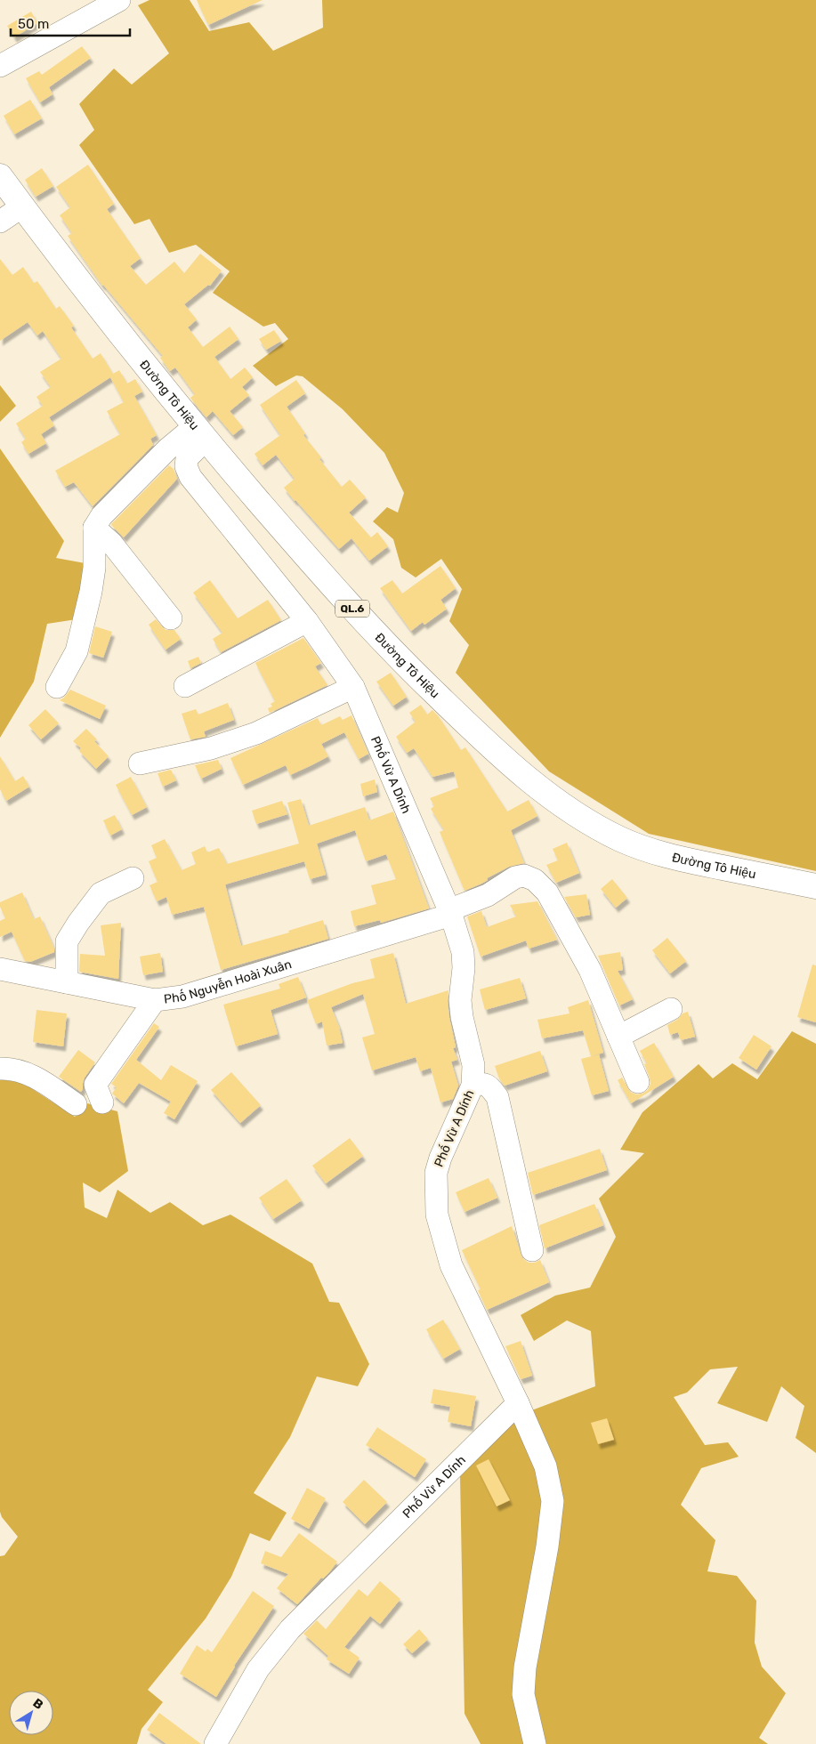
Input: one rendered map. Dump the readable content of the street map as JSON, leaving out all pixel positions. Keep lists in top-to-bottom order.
{
  "streets": {
    "highway": ["Đường Tô Hiệu", "QL.6"],
    "street": ["Phố Vừ A Dính", "Phố Nguyễn Hoài Xuân"]
  },
  "crossings": [
    ["Đường Tô Hiệu", "Phố Vừ A Dính"],
    ["Phố Vừ A Dính", "Phố Nguyễn Hoài Xuân"]
  ],
  "scale_bar": "50 m",
  "north": "top right"
}
